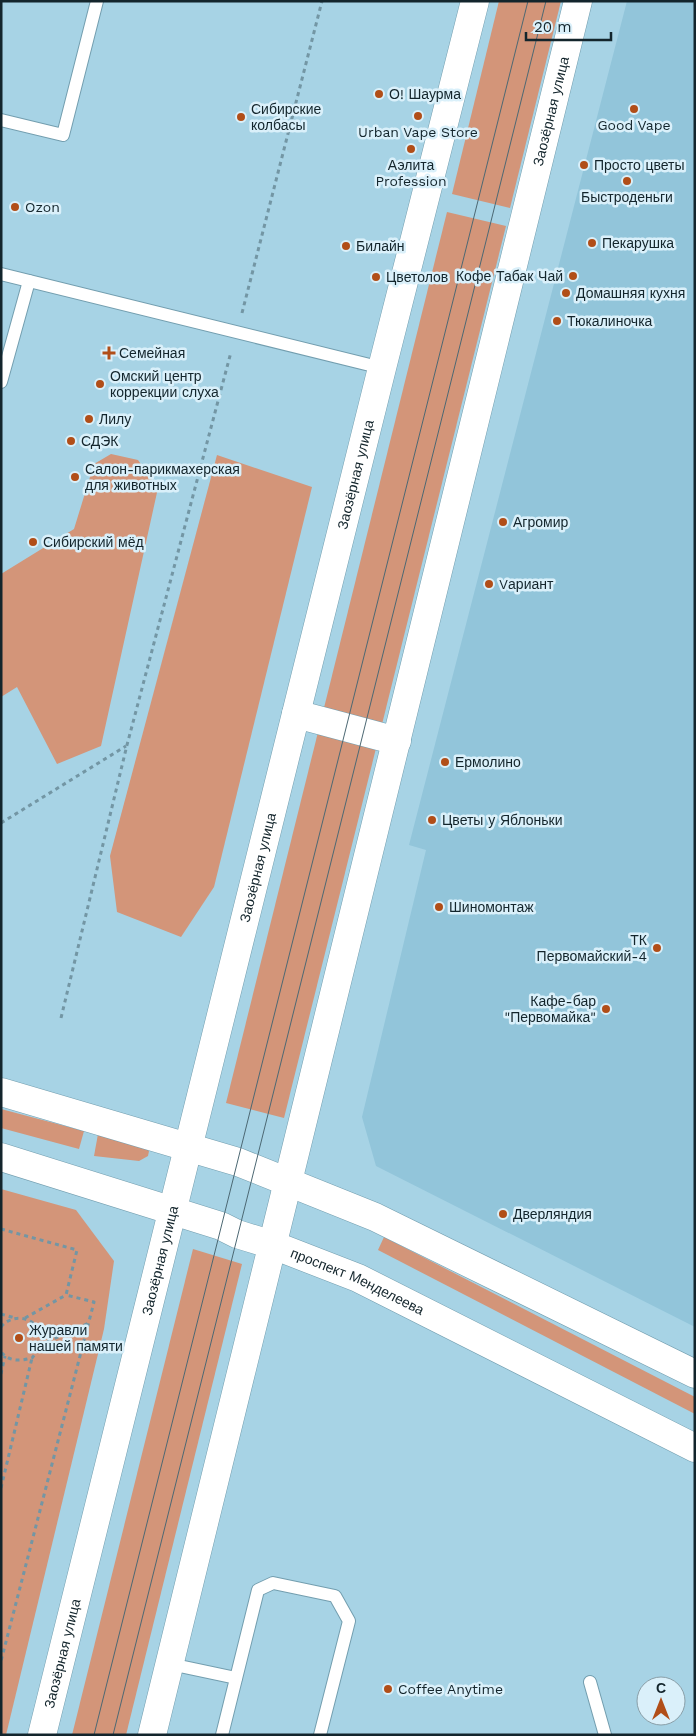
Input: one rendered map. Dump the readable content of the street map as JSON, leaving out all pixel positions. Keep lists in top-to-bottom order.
{
  "streets": {
    "main road": ["Заозёрная улица", "проспект Менделеева"]
  },
  "crossings": [
    ["Заозёрная улица", "проспект Менделеева"]
  ],
  "places": {
    "other": [
      "О! Шаурма",
      "Good Vape",
      "Urban Vape Store",
      "Сибирские колбасы",
      "Аэлита Profession",
      "Просто цветы",
      "Быстроденьги",
      "Ozon",
      "Пекарушка",
      "Билайн",
      "Кофе Табак Чай",
      "Цветолов",
      "Домашняя кухня",
      "Тюкалиночка",
      "Омский центр коррекции слуха",
      "Лилу",
      "СДЭК",
      "Салон-парикмахерская для животных",
      "Агромир",
      "Сибирский мёд",
      "Vариант",
      "Ермолино",
      "Цветы у Яблоньки",
      "Шиномонтаж",
      "ТК Первомайский-4",
      "Кафе-бар \"Первомайка\"",
      "Дверляндия",
      "Журавли нашей памяти",
      "Coffee Anytime"
    ],
    "health": ["Семейная"]
  },
  "scale_bar": "20 m",
  "north": "top"
}
